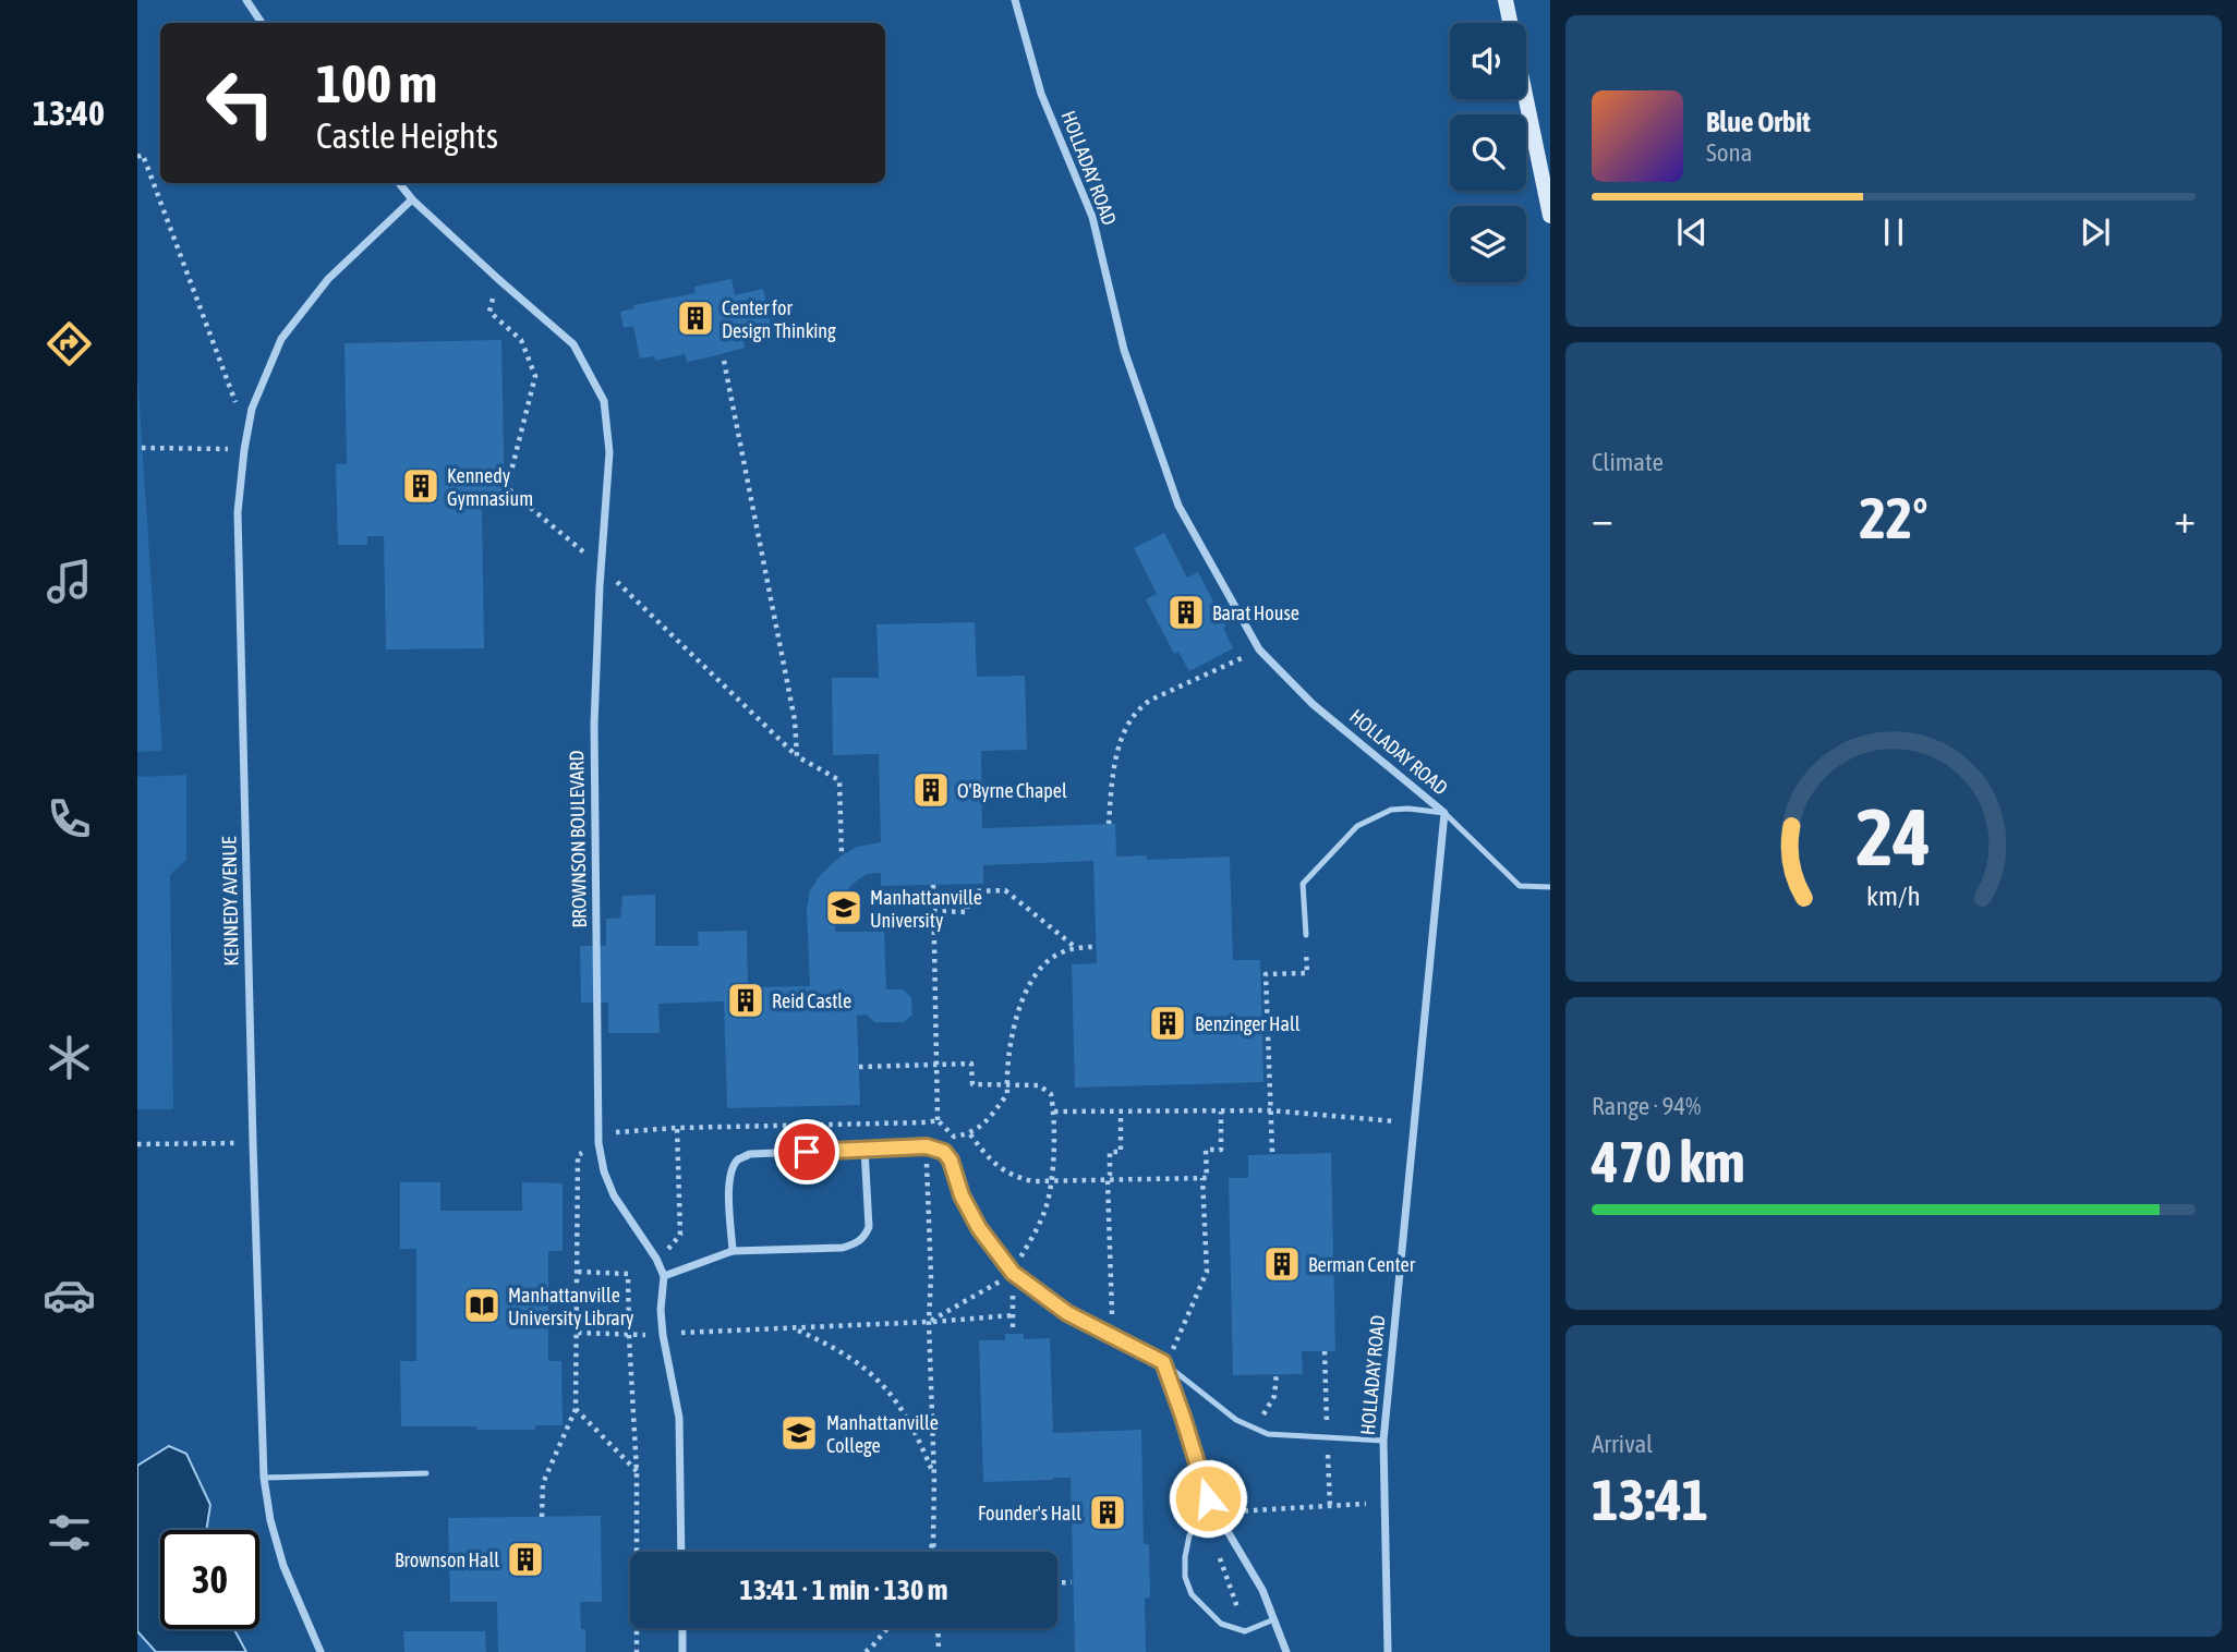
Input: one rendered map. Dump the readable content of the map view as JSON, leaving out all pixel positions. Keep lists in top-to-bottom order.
{
  "streets": {
    "street": ["HOLLADAY ROAD", "BROWNSON BOULEVARD", "KENNEDY AVENUE"]
  },
  "crossings": [
    ["BROWNSON BOULEVARD", "KENNEDY AVENUE"]
  ],
  "places": {
    "building": [
      "Center for Design Thinking",
      "Kennedy Gymnasium",
      "Barat House",
      "O'Byrne Chapel",
      "Reid Castle",
      "Benzinger Hall",
      "Berman Center",
      "Founder's Hall",
      "Brownson Hall"
    ],
    "school or university": ["Manhattanville University", "Manhattanville College"],
    "library": ["Manhattanville University Library"]
  },
  "page": {
    "tabs": "13:40",
    "turn": ["100 m", "Castle Heights"],
    "song": ["Blue Orbit", "Sona"],
    "tile": [
      "Climate",
      ["Range · 94%", "470 km"],
      ["Arrival", "13:41"]
    ],
    "heat": ["−", "22°", "+"],
    "limit": "30",
    "trip": "13:41 · 1 min · 130 m",
    "gauge": ["24", "km/h"]
  }
}
